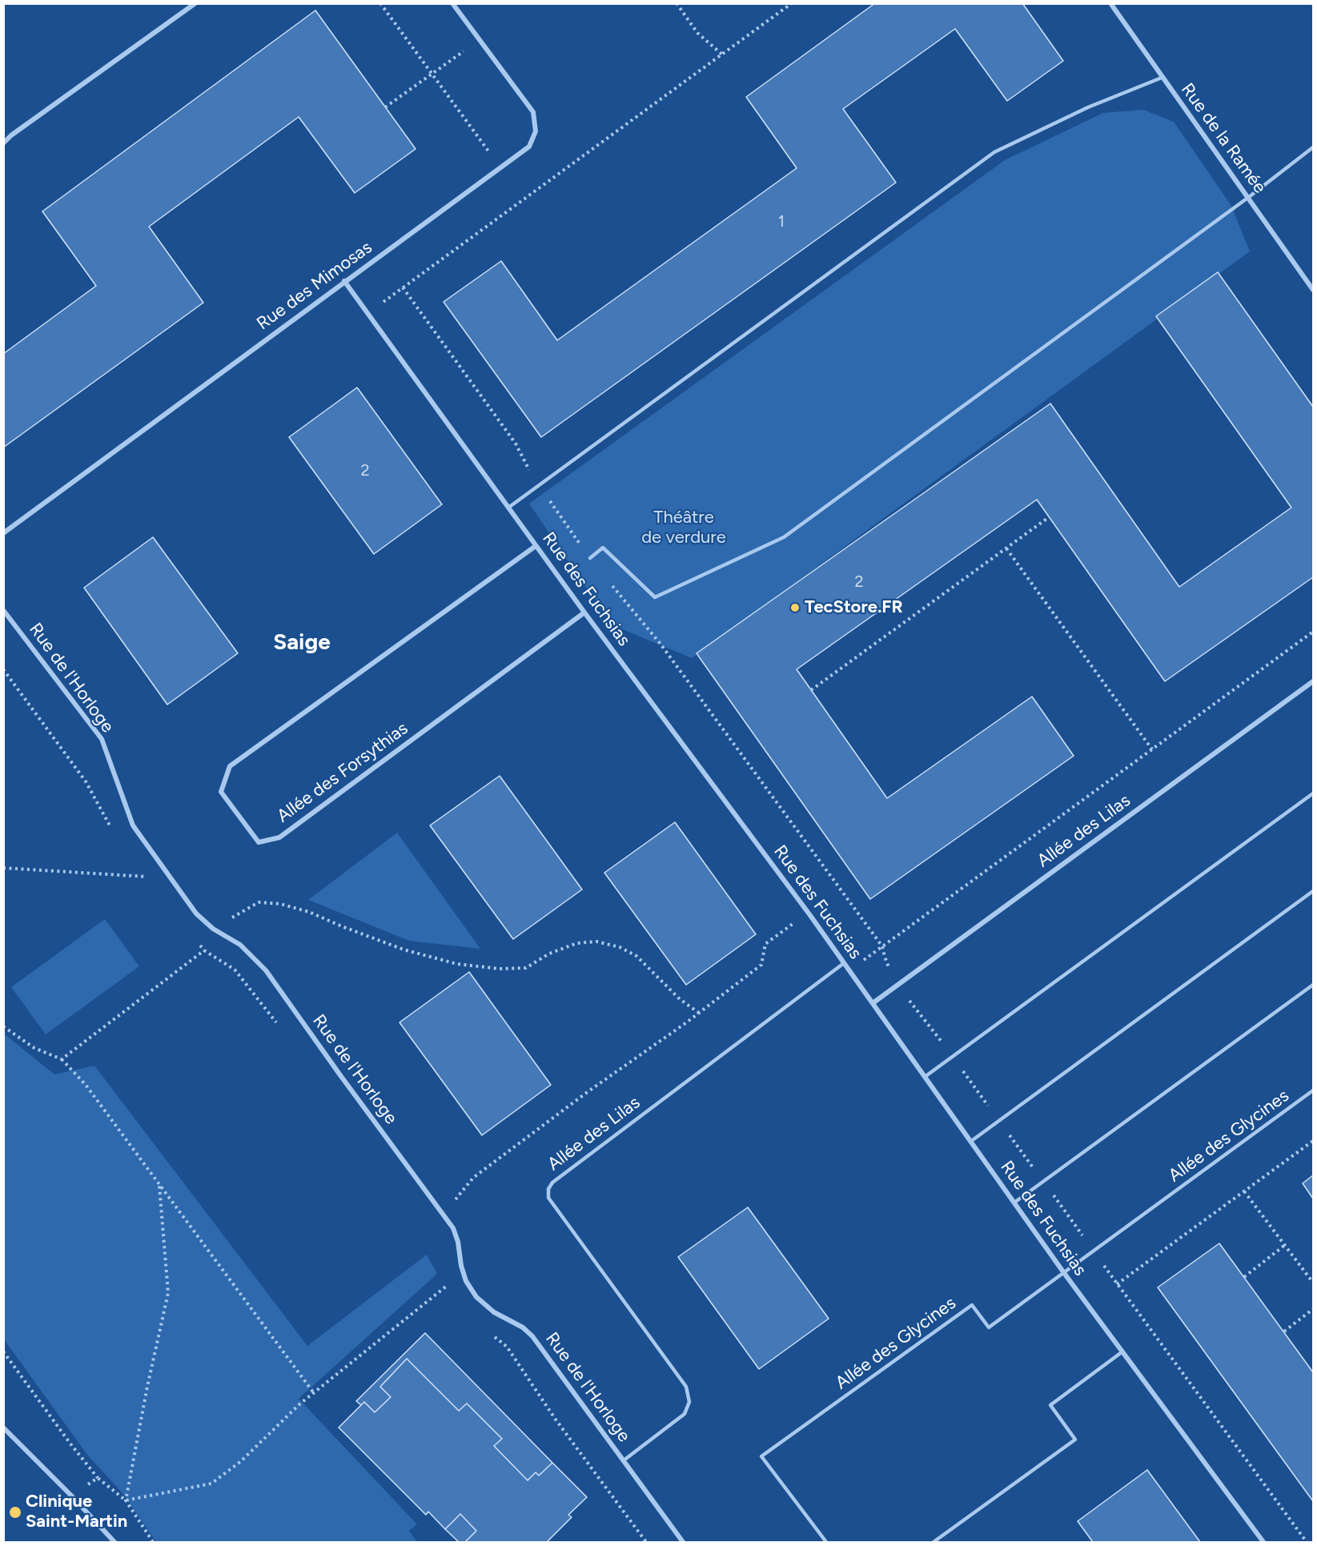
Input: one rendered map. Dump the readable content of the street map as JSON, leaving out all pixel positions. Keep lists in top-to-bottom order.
{
  "streets": {
    "street": [
      "Rue de la Ramée",
      "Rue des Mimosas",
      "Rue des Fuchsias",
      "Rue de l'Horloge",
      "Allée des Forsythias",
      "Allée des Lilas"
    ],
    "lane": ["Allée des Glycines"]
  },
  "crossings": [
    ["Rue des Mimosas", "Rue des Fuchsias"],
    ["Rue des Fuchsias", "Allée des Forsythias"],
    ["Rue des Fuchsias", "Allée des Lilas"],
    ["Rue des Fuchsias", "Allée des Glycines"],
    ["Rue de l'Horloge", "Allée des Lilas"]
  ],
  "districts": ["Saige"],
  "parks": ["Théâtre de verdure"],
  "places": ["TecStore.FR", "Clinique Saint-Martin"],
  "house_numbers": ["1", "2", "2"]
}
